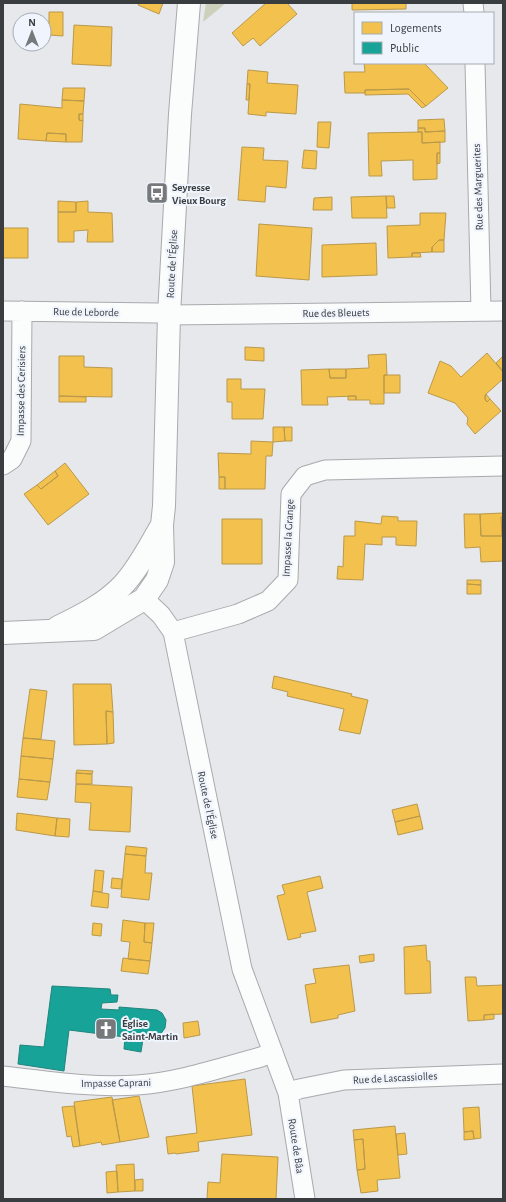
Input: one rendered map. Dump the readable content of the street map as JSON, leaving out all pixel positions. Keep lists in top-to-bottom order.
{
  "streets": {
    "street": [
      "Rue des Marguerites",
      "Route de l'Église",
      "Rue de Leborde",
      "Rue des Bleuets",
      "Impasse des Cerisiers",
      "Impasse la Grange",
      "Rue de Lascassiolles",
      "Impasse Caprani",
      "Route de Bâa"
    ]
  },
  "crossings": [
    ["Rue des Marguerites", "Rue des Bleuets"],
    ["Route de l'Église", "Rue de Leborde"],
    ["Route de l'Église", "Rue des Bleuets"],
    ["Route de l'Église", "Impasse la Grange"],
    ["Route de l'Église", "Rue de Lascassiolles"],
    ["Route de l'Église", "Impasse Caprani"],
    ["Route de l'Église", "Route de Bâa"],
    ["Rue de Leborde", "Rue des Bleuets"],
    ["Rue de Leborde", "Impasse des Cerisiers"],
    ["Rue de Lascassiolles", "Route de Bâa"]
  ],
  "places": {
    "bus stop": ["Seyresse Vieux Bourg"],
    "church": ["Église Saint-Martin"]
  },
  "legend": ["Logements", "Public"],
  "north": "top"
}
